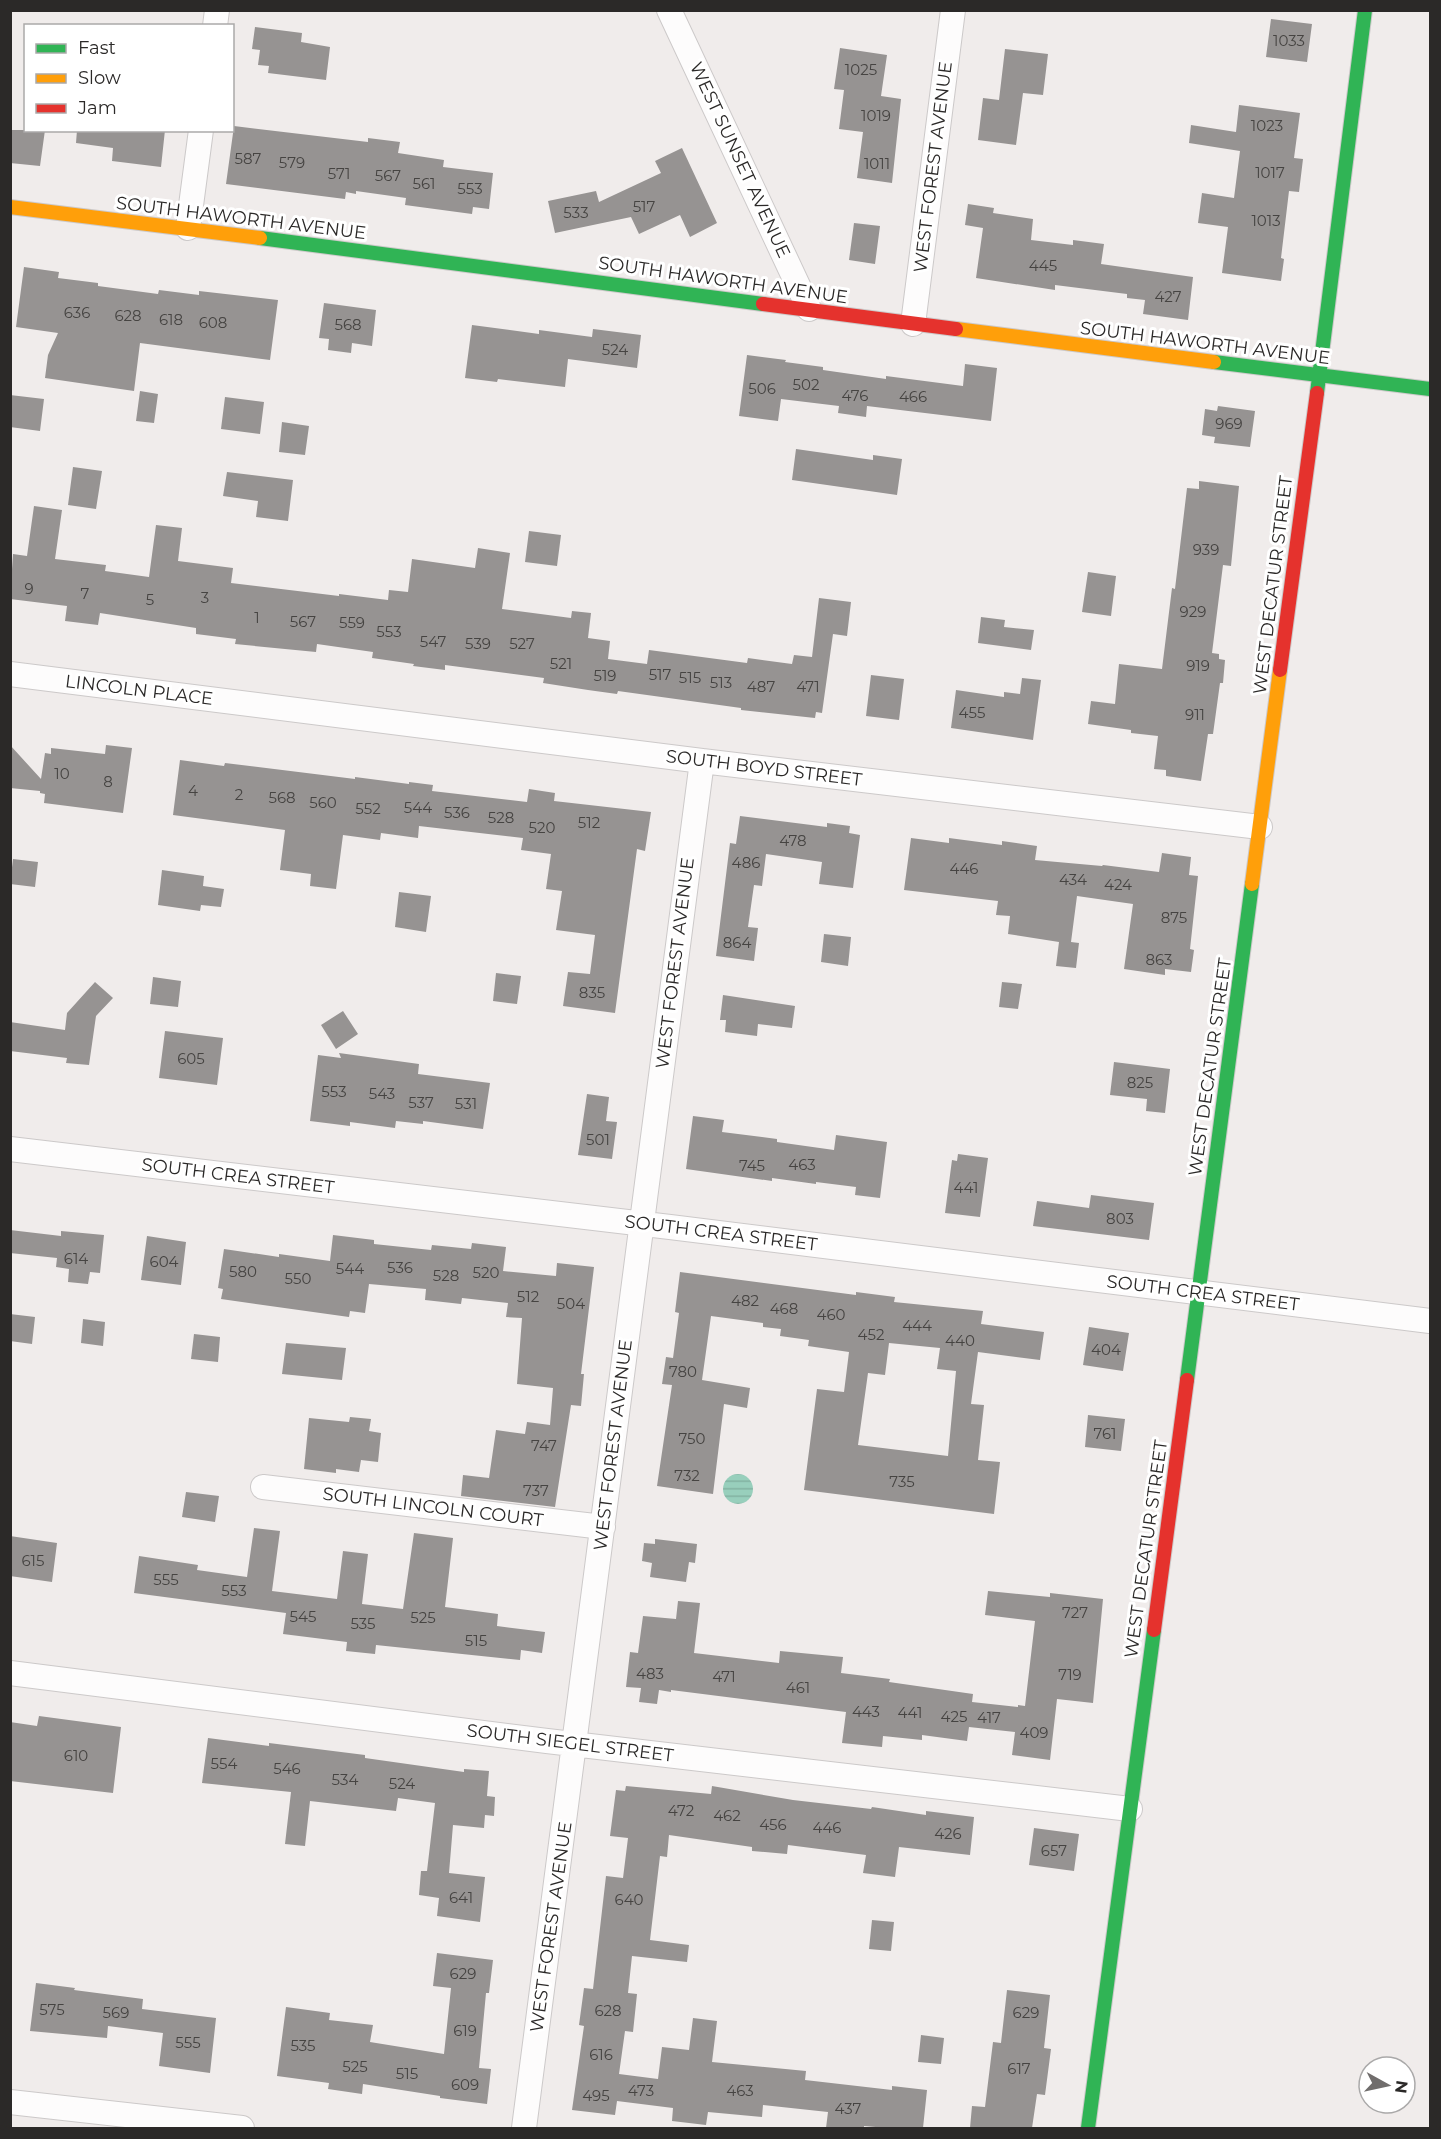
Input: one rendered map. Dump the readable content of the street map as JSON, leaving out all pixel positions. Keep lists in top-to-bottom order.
{
  "streets": {
    "street": [
      "WEST SUNSET AVENUE",
      "WEST FOREST AVENUE",
      "SOUTH HAWORTH AVENUE",
      "WEST DECATUR STREET",
      "LINCOLN PLACE",
      "SOUTH BOYD STREET",
      "SOUTH CREA STREET",
      "SOUTH LINCOLN COURT",
      "SOUTH SIEGEL STREET"
    ]
  },
  "crossings": [
    ["WEST SUNSET AVENUE", "SOUTH HAWORTH AVENUE"],
    ["WEST FOREST AVENUE", "SOUTH HAWORTH AVENUE"],
    ["WEST FOREST AVENUE", "SOUTH BOYD STREET"],
    ["WEST FOREST AVENUE", "SOUTH CREA STREET"],
    ["WEST FOREST AVENUE", "SOUTH LINCOLN COURT"],
    ["WEST FOREST AVENUE", "SOUTH SIEGEL STREET"],
    ["SOUTH HAWORTH AVENUE", "WEST DECATUR STREET"],
    ["WEST DECATUR STREET", "SOUTH BOYD STREET"],
    ["WEST DECATUR STREET", "SOUTH CREA STREET"],
    ["WEST DECATUR STREET", "SOUTH SIEGEL STREET"],
    ["LINCOLN PLACE", "SOUTH BOYD STREET"]
  ],
  "house_numbers": [
    "1033",
    "1025",
    "1019",
    "1023",
    "587",
    "579",
    "1011",
    "1017",
    "571",
    "567",
    "561",
    "553",
    "517",
    "533",
    "1013",
    "445",
    "427",
    "636",
    "628",
    "618",
    "608",
    "568",
    "524",
    "502",
    "506",
    "476",
    "466",
    "969",
    "939",
    "9",
    "7",
    "3",
    "5",
    "929",
    "1",
    "567",
    "559",
    "553",
    "547",
    "539",
    "527",
    "521",
    "919",
    "517",
    "519",
    "515",
    "513",
    "487",
    "471",
    "455",
    "911",
    "10",
    "8",
    "4",
    "2",
    "568",
    "560",
    "544",
    "552",
    "536",
    "528",
    "512",
    "520",
    "478",
    "486",
    "446",
    "434",
    "424",
    "875",
    "864",
    "863",
    "835",
    "605",
    "825",
    "553",
    "543",
    "537",
    "531",
    "501",
    "463",
    "745",
    "441",
    "803",
    "614",
    "604",
    "536",
    "544",
    "580",
    "520",
    "528",
    "550",
    "512",
    "482",
    "504",
    "468",
    "460",
    "444",
    "452",
    "440",
    "404",
    "780",
    "761",
    "750",
    "747",
    "732",
    "735",
    "737",
    "615",
    "555",
    "553",
    "727",
    "545",
    "525",
    "535",
    "515",
    "483",
    "719",
    "471",
    "461",
    "443",
    "441",
    "425",
    "417",
    "409",
    "610",
    "554",
    "546",
    "534",
    "524",
    "472",
    "462",
    "456",
    "446",
    "426",
    "657",
    "641",
    "640",
    "629",
    "575",
    "628",
    "569",
    "629",
    "619",
    "555",
    "535",
    "616",
    "525",
    "617",
    "515",
    "609",
    "473",
    "463",
    "495",
    "437"
  ],
  "legend": ["Fast", "Slow", "Jam"],
  "north": "right"
}
